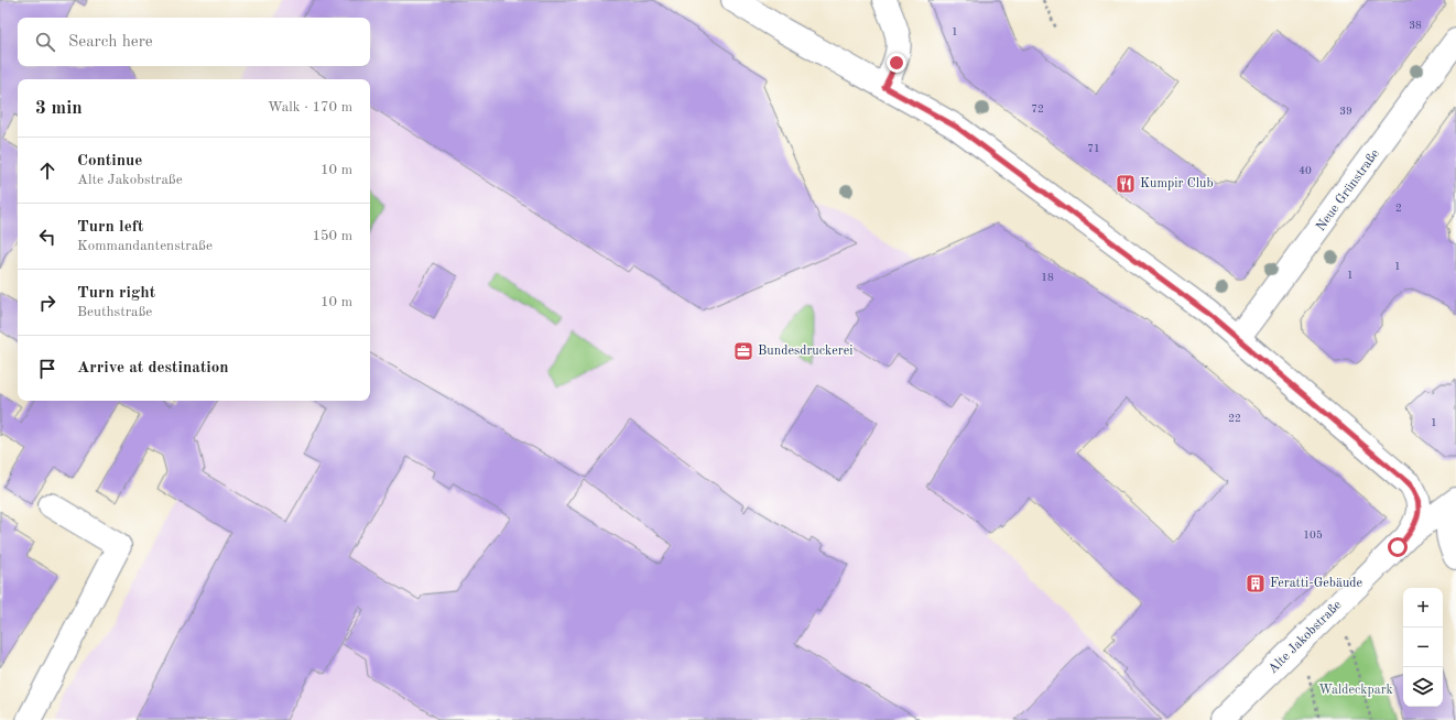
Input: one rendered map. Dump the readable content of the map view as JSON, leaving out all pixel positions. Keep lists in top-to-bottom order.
{
  "streets": {
    "street": ["Neue Grünstraße", "Alte Jakobstraße"]
  },
  "crossings": [
    ["Neue Grünstraße", "Alte Jakobstraße"]
  ],
  "parks": ["Waldeckpark"],
  "places": {
    "restaurant": ["Kumpir Club"],
    "office": ["Bundesdruckerei"],
    "building": ["Feratti-Gebäude"]
  },
  "house_numbers": [
    "38",
    "1",
    "72",
    "39",
    "71",
    "40",
    "2",
    "1",
    "1",
    "18",
    "22",
    "1",
    "105"
  ],
  "page": {
    "search": "Search here",
    "heading": ["3 min", "Walk · 170 m"],
    "list": [
      ["Continue", "Alte Jakobstraße", "10 m"],
      ["Turn left", "Kommandantenstraße", "150 m"],
      ["Turn right", "Beuthstraße", "10 m"],
      "Arrive at destination"
    ],
    "map_buttons": ["+", "−"]
  }
}
